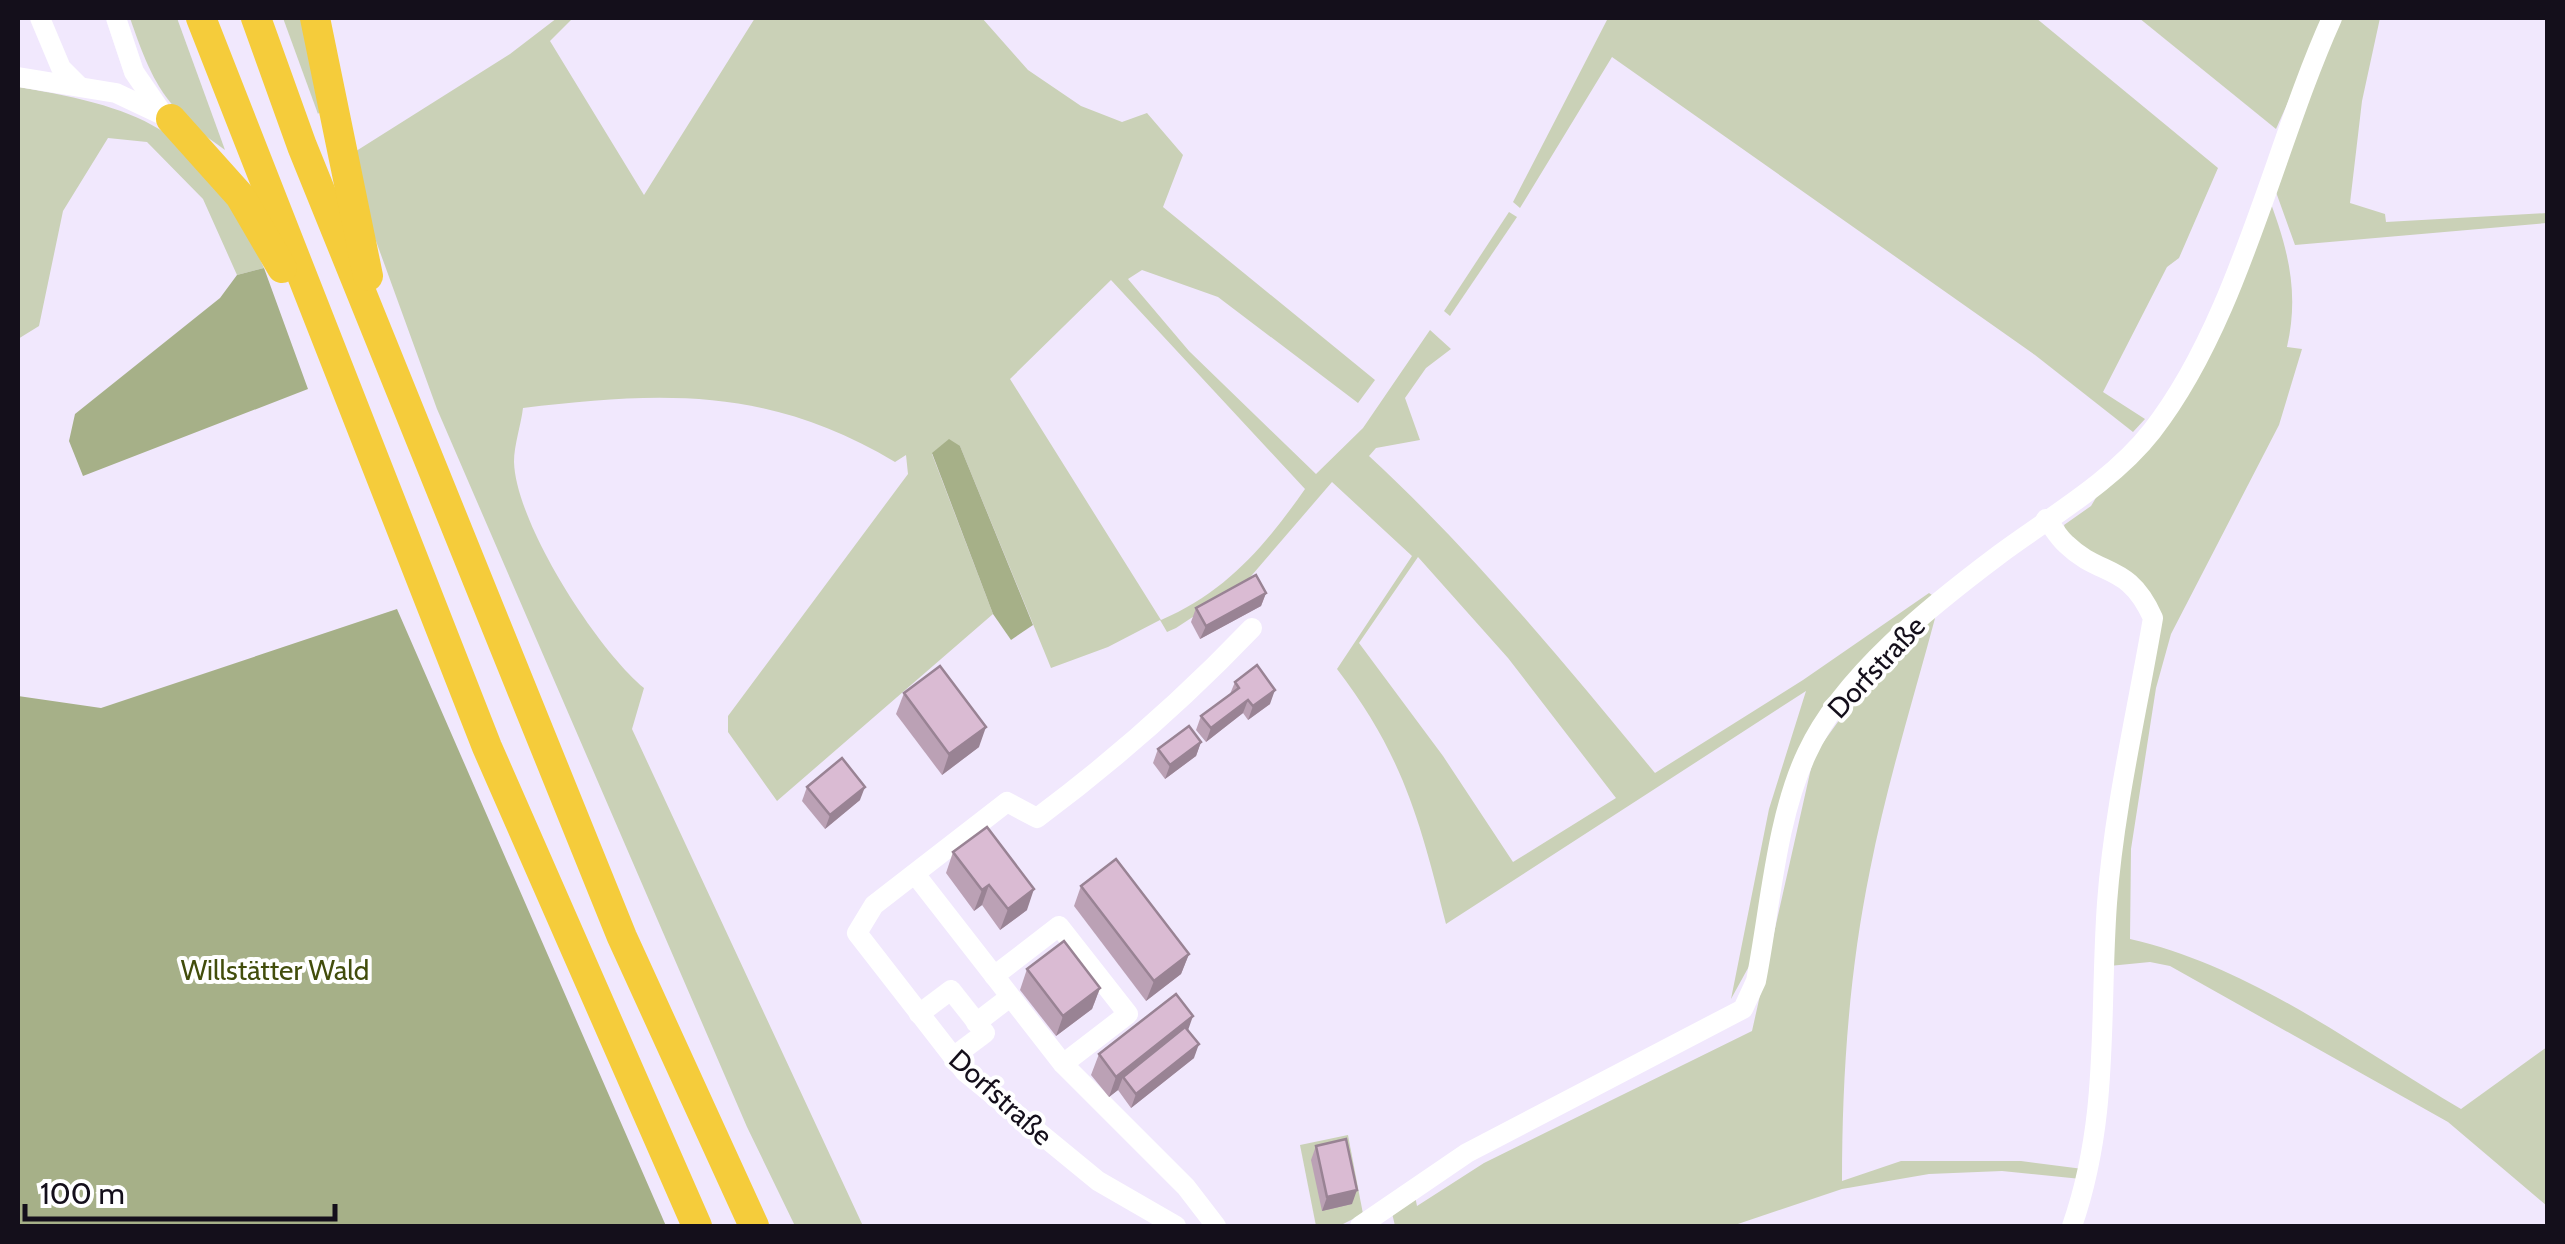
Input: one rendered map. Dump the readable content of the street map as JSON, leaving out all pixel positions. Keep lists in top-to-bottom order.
{
  "streets": {
    "street": ["Dorfstraße"]
  },
  "parks": ["Willstätter Wald"],
  "scale_bar": "100 m"
}
